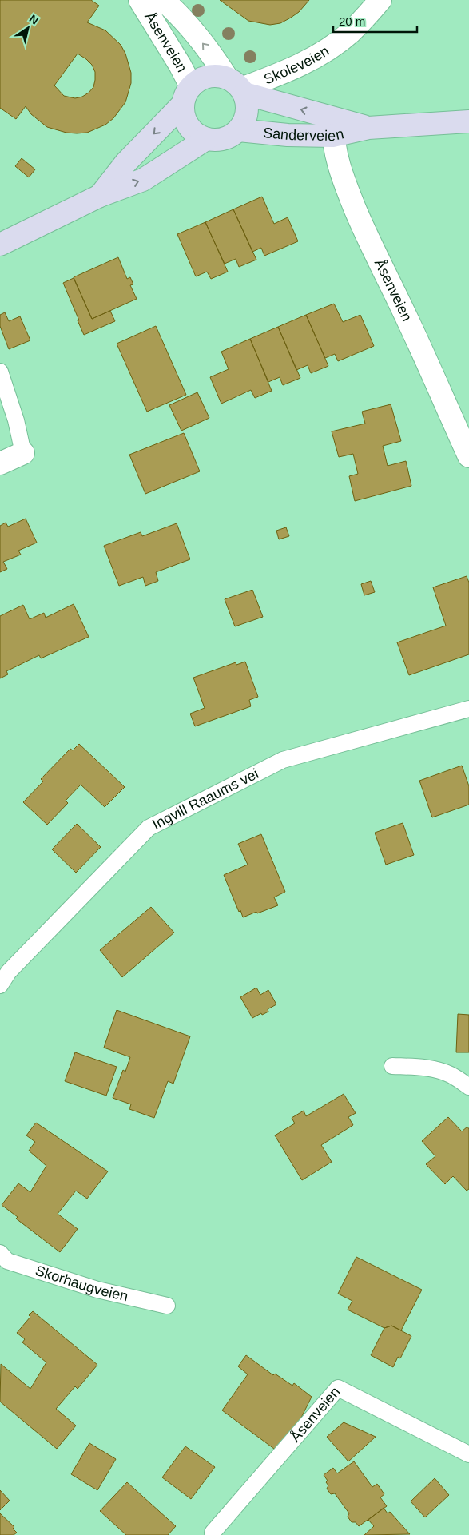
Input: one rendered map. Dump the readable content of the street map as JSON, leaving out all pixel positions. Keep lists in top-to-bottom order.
{
  "streets": {
    "main road": ["Sanderveien"],
    "street": ["Åsenveien", "Skoleveien"],
    "lane": ["Ingvill Raaums vei", "Skorhaugveien"]
  },
  "crossings": [
    ["Åsenveien", "Skoleveien"],
    ["Åsenveien", "Sanderveien"],
    ["Skoleveien", "Sanderveien"]
  ],
  "scale_bar": "20 m",
  "north": "top right"
}
